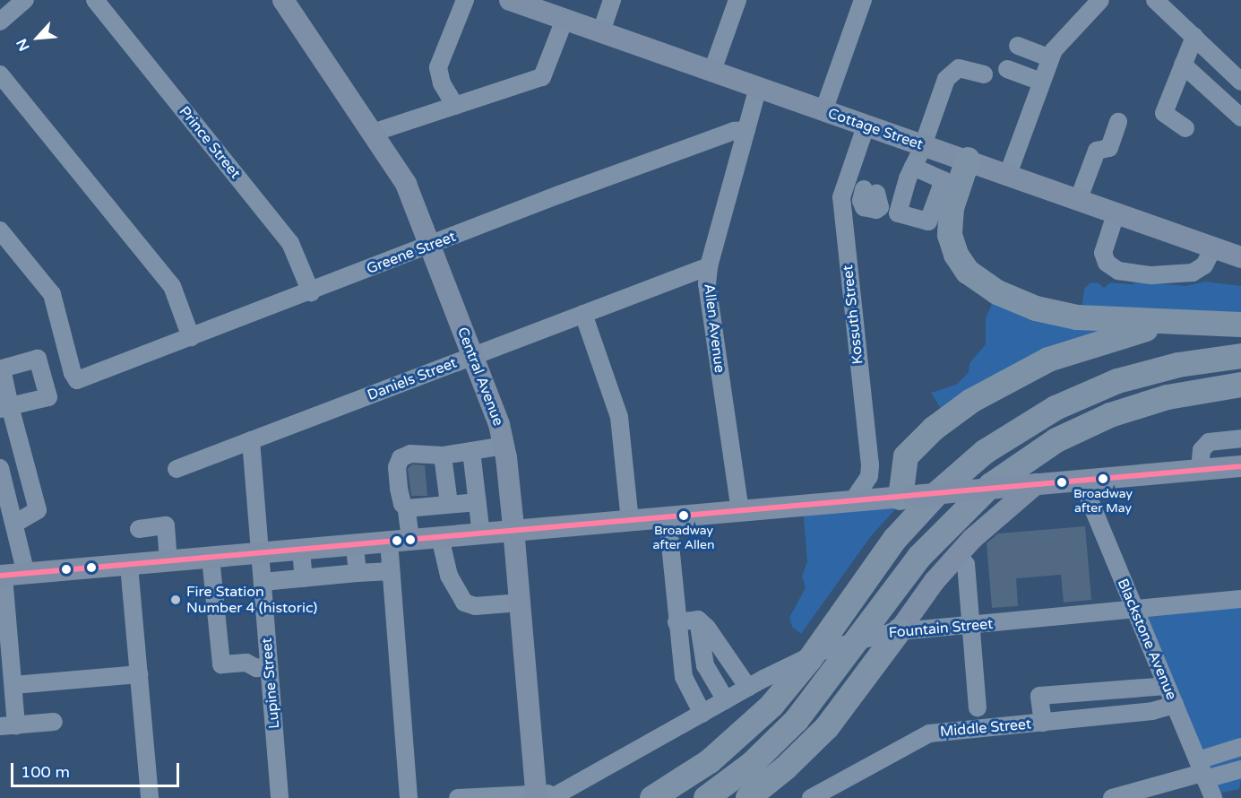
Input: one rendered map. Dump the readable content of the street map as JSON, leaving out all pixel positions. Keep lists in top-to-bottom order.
{
  "streets": {
    "main road": ["Cottage Street", "Central Avenue"],
    "street": [
      "Prince Street",
      "Greene Street",
      "Kossuth Street",
      "Allen Avenue",
      "Daniels Street",
      "Fountain Street",
      "Blackstone Avenue",
      "Lupine Street",
      "Middle Street"
    ]
  },
  "crossings": [
    ["Cottage Street", "Kossuth Street"],
    ["Cottage Street", "Allen Avenue"],
    ["Prince Street", "Greene Street"],
    ["Greene Street", "Allen Avenue"],
    ["Greene Street", "Central Avenue"],
    ["Allen Avenue", "Daniels Street"],
    ["Central Avenue", "Daniels Street"],
    ["Central Avenue", "Fountain Street"],
    ["Daniels Street", "Lupine Street"],
    ["Fountain Street", "Blackstone Avenue"],
    ["Blackstone Avenue", "Middle Street"]
  ],
  "places": ["Broadway after May", "Broadway after Allen", "Fire Station Number 4 (historic)"],
  "scale_bar": "100 m",
  "north": "bottom left"
}
